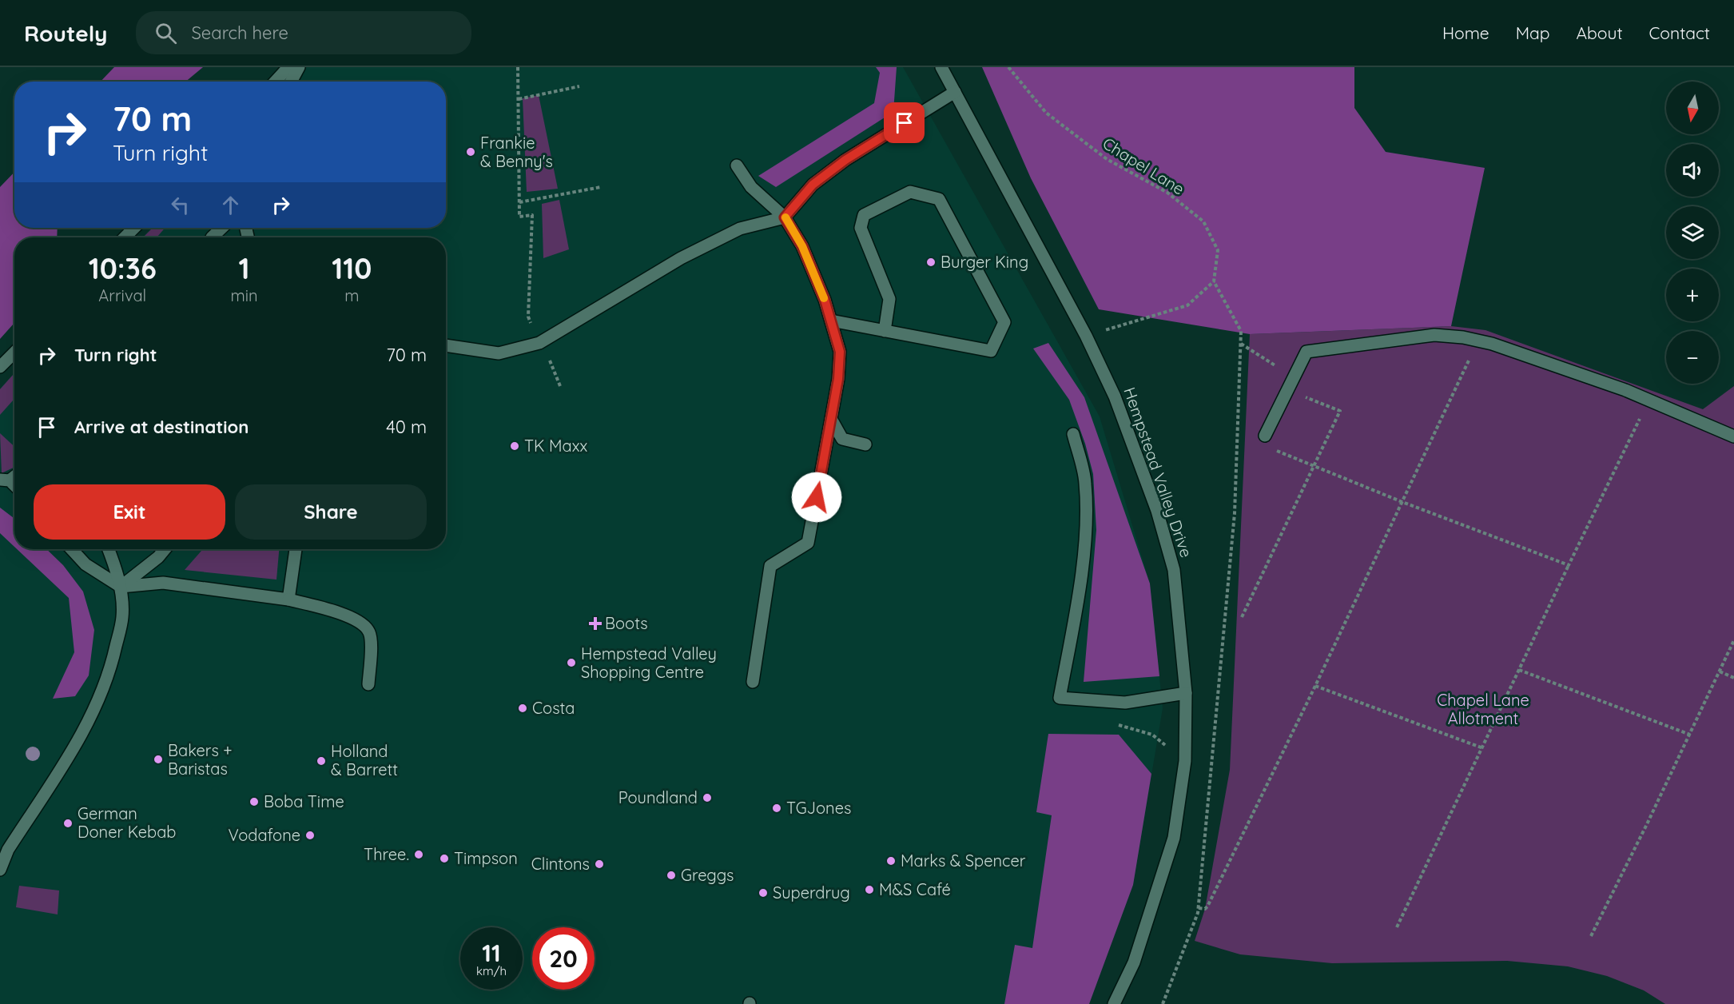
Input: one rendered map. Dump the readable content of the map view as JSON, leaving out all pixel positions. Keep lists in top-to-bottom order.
{
  "streets": {
    "street": ["Hempstead Valley Drive"],
    "path": ["Chapel Lane"]
  },
  "parks": ["Chapel Lane Allotment"],
  "places": {
    "other": [
      "Frankie & Benny's",
      "Burger King",
      "TK Maxx",
      "Hempstead Valley Shopping Centre",
      "Costa",
      "Bakers + Baristas",
      "Holland & Barrett",
      "Poundland",
      "Boba Time",
      "TGJones",
      "German Doner Kebab",
      "Vodafone",
      "Three.",
      "Timpson",
      "Marks & Spencer",
      "Clintons",
      "Greggs",
      "M&S Café",
      "Superdrug"
    ],
    "health": ["Boots"]
  },
  "north": "bottom",
  "page": {
    "header": "Routely",
    "search": "Search here",
    "nav": [
      "Home",
      "Map",
      "About",
      "Contact"
    ],
    "map_buttons": ["+", "−"],
    "turn": ["70 m", "Turn right"],
    "eta": [
      "10:36",
      "Arrival",
      "1",
      "min",
      "110",
      "m"
    ],
    "list": [
      {
        "name": "Turn right",
        "value": "70 m"
      },
      {
        "name": "Arrive at destination",
        "value": "40 m"
      }
    ],
    "buttons": ["Exit", "Share"],
    "speed": "11 km/h",
    "limit": "20"
  }
}
